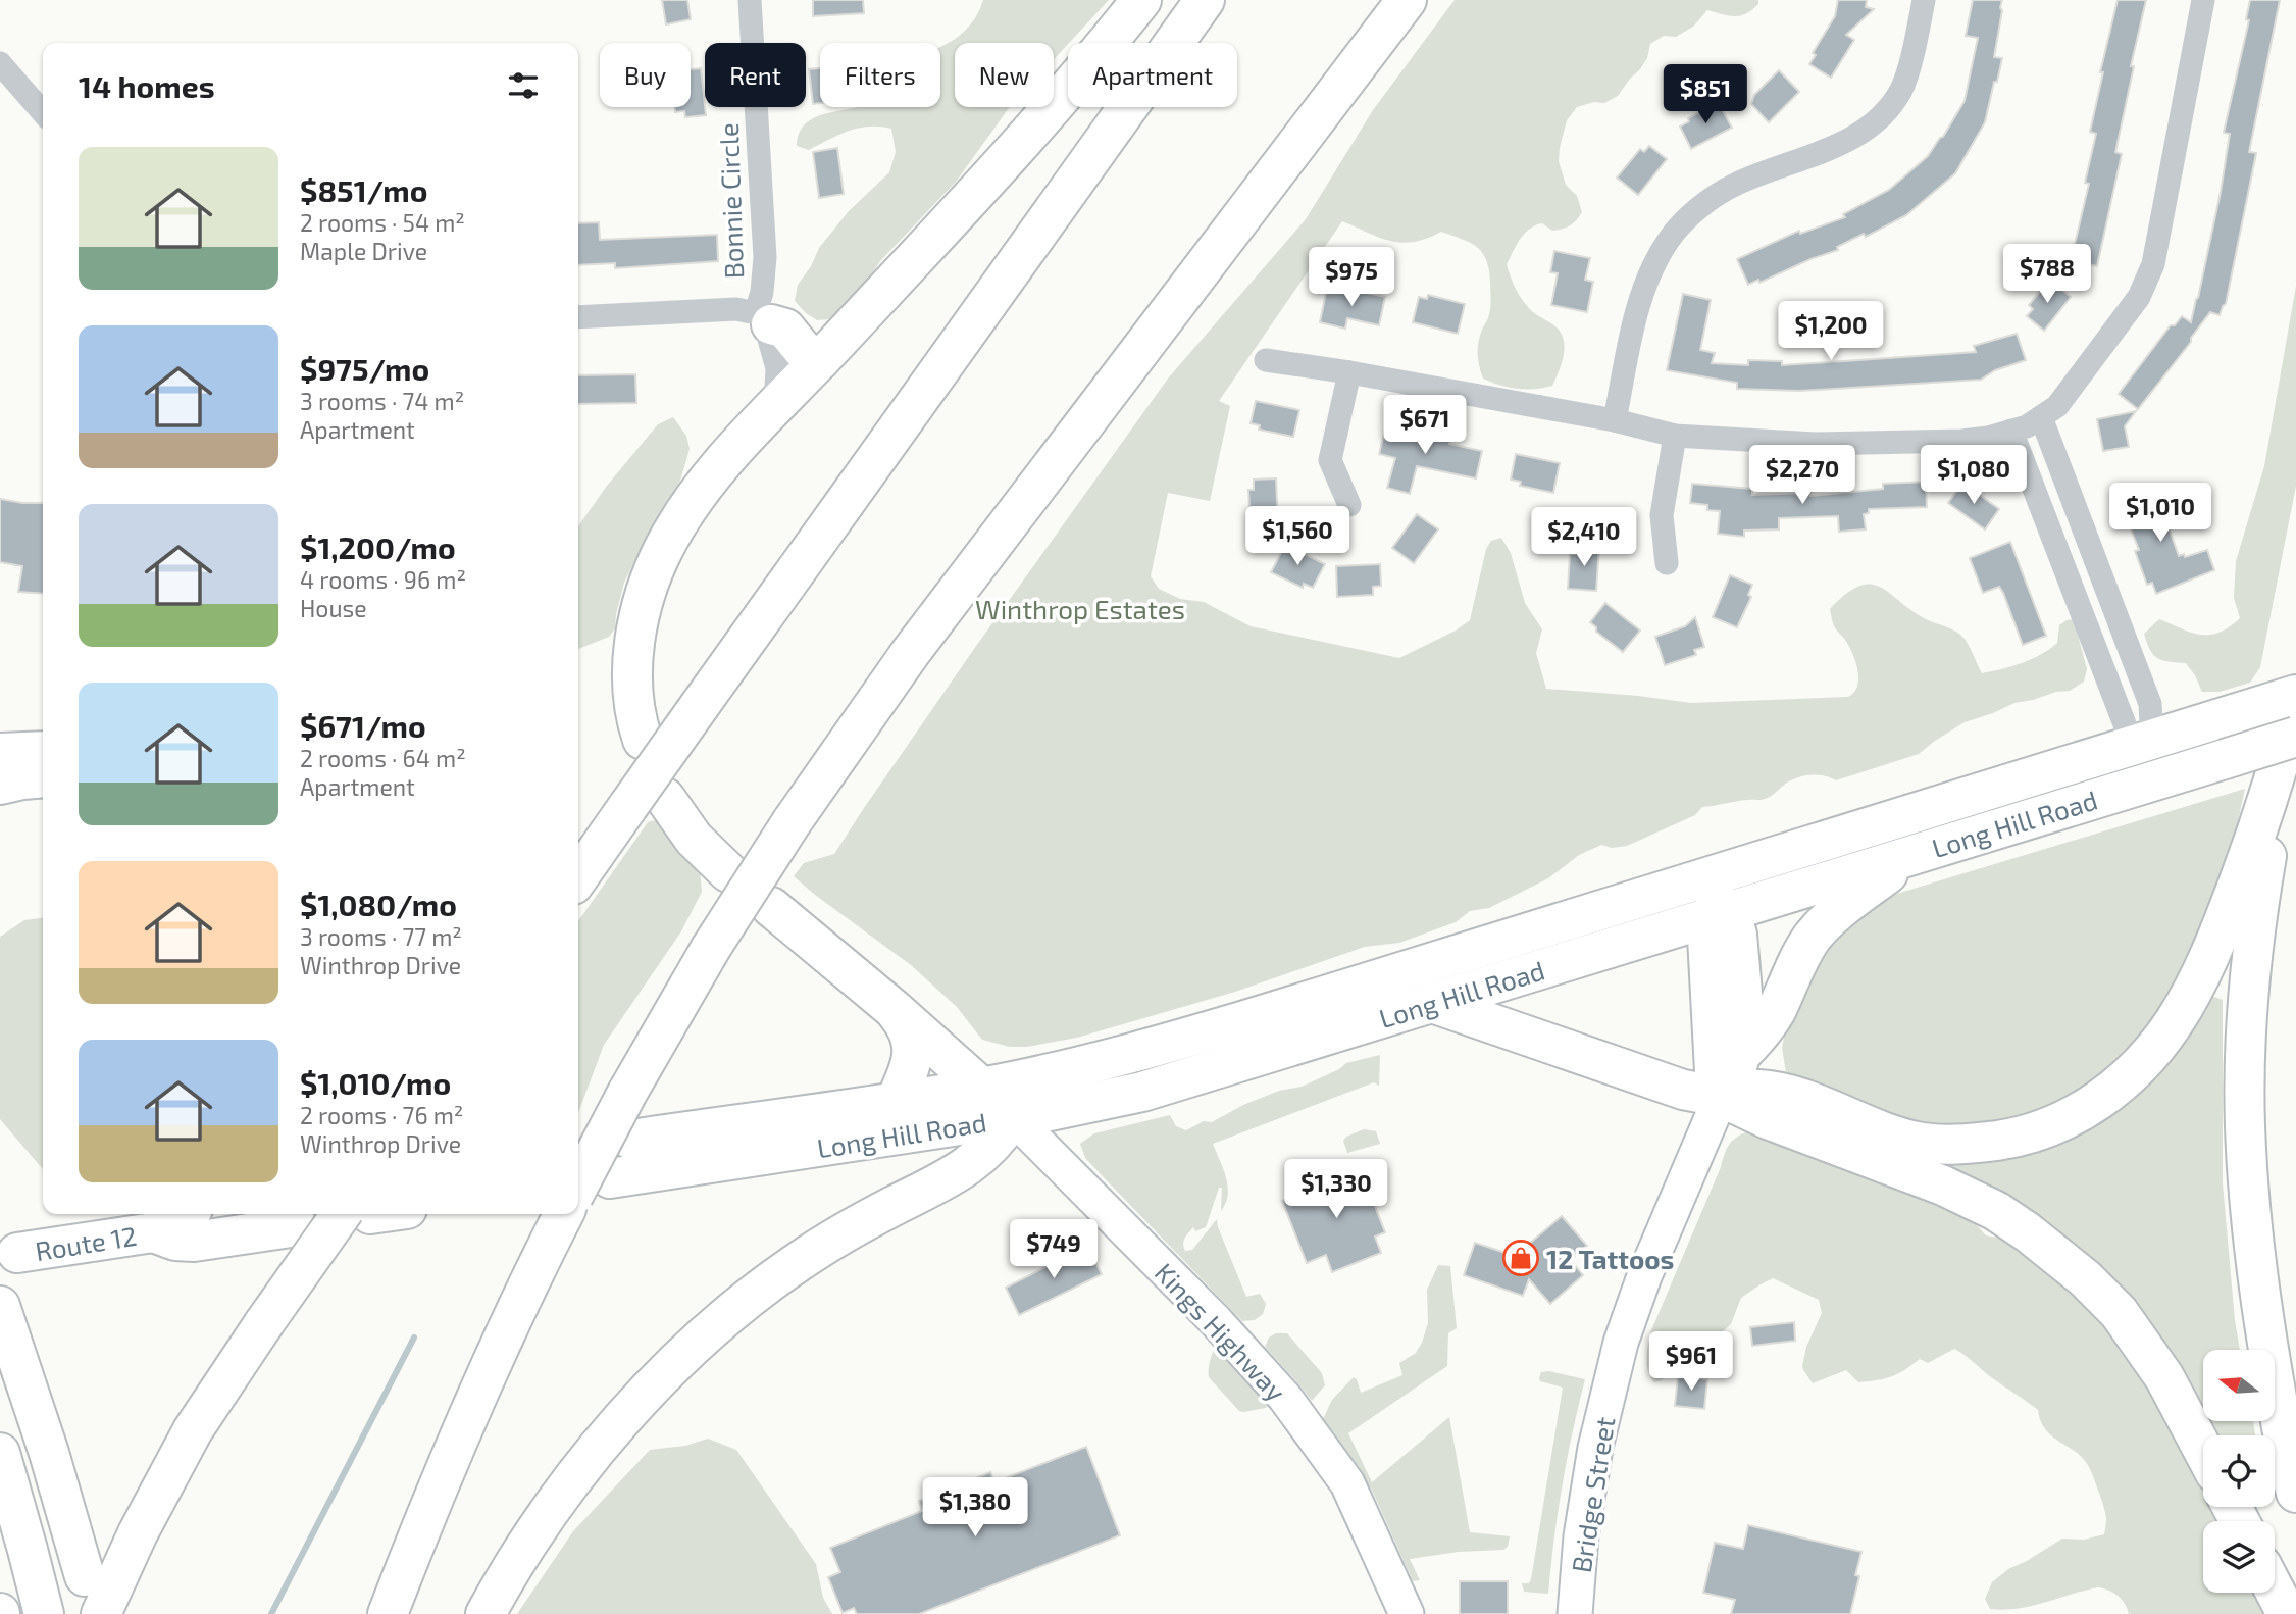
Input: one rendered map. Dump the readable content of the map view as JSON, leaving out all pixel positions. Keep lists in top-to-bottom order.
{
  "streets": {
    "highway": [
      "Long Hill Road",
      "Route 12",
      "Kings Highway",
      "Bridge Street"
    ],
    "street": ["Bonnie Circle"]
  },
  "crossings": [
    ["Long Hill Road", "Kings Highway"],
    ["Long Hill Road", "Bridge Street"]
  ],
  "parks": ["Winthrop Estates"],
  "places": {
    "shop": ["12 Tattoos"]
  },
  "north": "left",
  "page": {
    "chip": [
      "Buy",
      "Rent",
      "Filters",
      "New",
      "Apartment"
    ],
    "heading": "14 homes",
    "price": [
      "$851",
      "$788",
      "$975",
      "$1,200",
      "$671",
      "$2,270",
      "$1,080",
      "$1,010",
      "$1,560",
      "$2,410",
      "$1,330",
      "$749",
      "$961",
      "$1,380"
    ],
    "list": [
      {
        "name": "$851/mo",
        "note": "2 rooms · 54 m² · Maple Drive"
      },
      {
        "name": "$975/mo",
        "note": "3 rooms · 74 m² · Apartment"
      },
      {
        "name": "$1,200/mo",
        "note": "4 rooms · 96 m² · House"
      },
      {
        "name": "$671/mo",
        "note": "2 rooms · 64 m² · Apartment"
      },
      {
        "name": "$1,080/mo",
        "note": "3 rooms · 77 m² · Winthrop Drive"
      },
      {
        "name": "$1,010/mo",
        "note": "2 rooms · 76 m² · Winthrop Drive"
      }
    ]
  }
}
